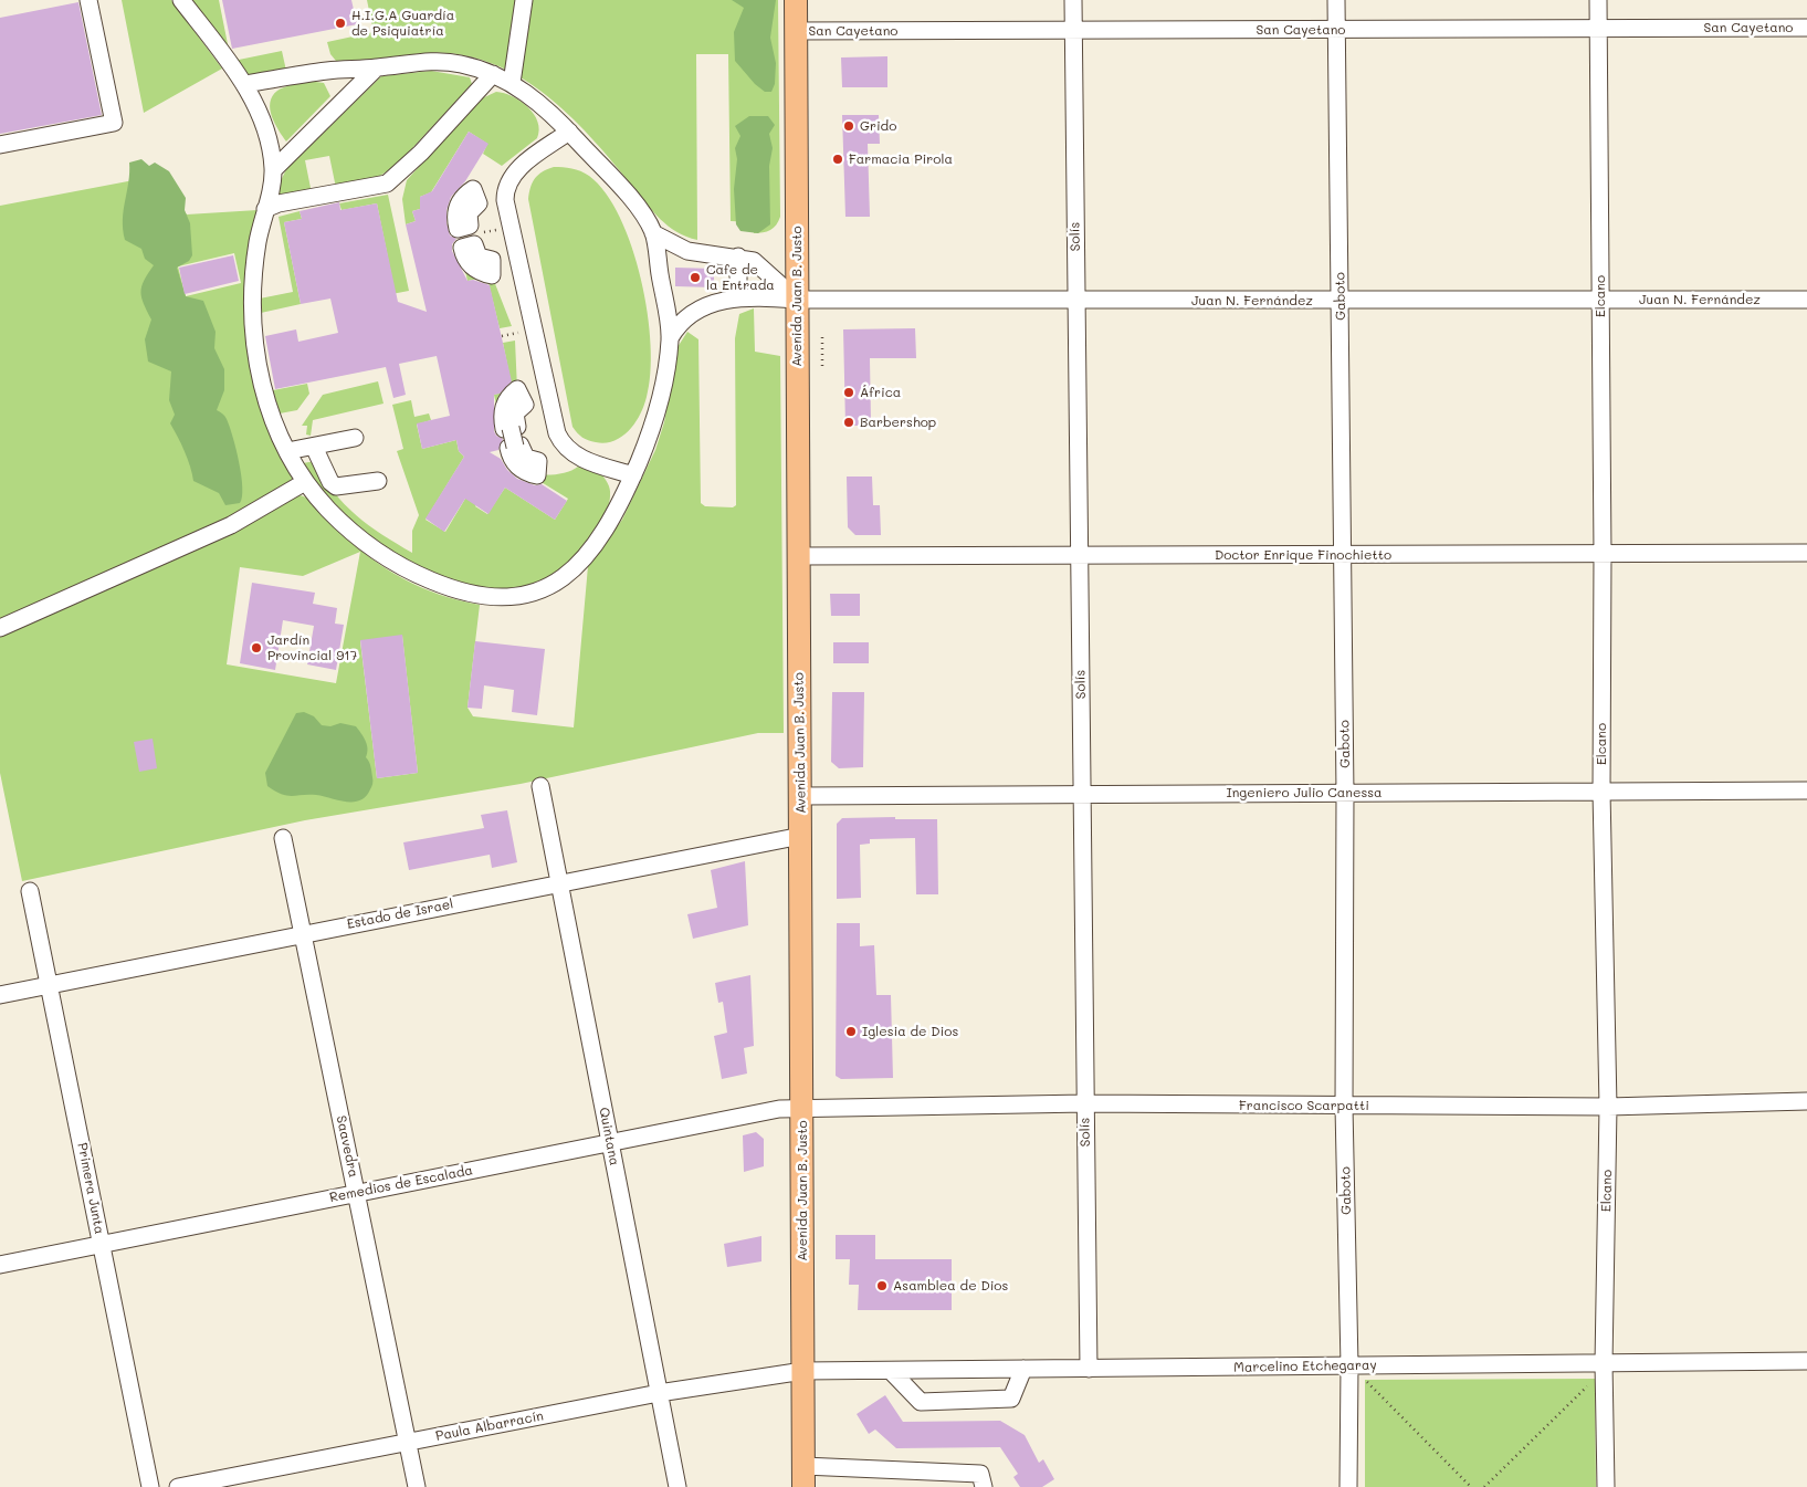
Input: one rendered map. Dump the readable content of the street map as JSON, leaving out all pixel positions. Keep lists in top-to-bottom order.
{
  "streets": {
    "main road": ["Avenida Juan B. Justo"],
    "street": [
      "San Cayetano",
      "Solís",
      "Gaboto",
      "Elcano",
      "Juan N. Fernández",
      "Doctor Enrique Finochietto",
      "Ingeniero Julio Canessa",
      "Estado de Israel",
      "Francisco Scarpatti",
      "Quintana",
      "Saavedra",
      "Remedios de Escalada",
      "Primera Junta",
      "Marcelino Etchegaray",
      "Paula Albarracín"
    ]
  },
  "crossings": [
    ["San Cayetano", "Solís"],
    ["San Cayetano", "Avenida Juan B. Justo"],
    ["San Cayetano", "Gaboto"],
    ["San Cayetano", "Elcano"],
    ["Solís", "Juan N. Fernández"],
    ["Solís", "Doctor Enrique Finochietto"],
    ["Solís", "Ingeniero Julio Canessa"],
    ["Solís", "Francisco Scarpatti"],
    ["Solís", "Marcelino Etchegaray"],
    ["Avenida Juan B. Justo", "Juan N. Fernández"],
    ["Avenida Juan B. Justo", "Doctor Enrique Finochietto"],
    ["Avenida Juan B. Justo", "Ingeniero Julio Canessa"],
    ["Avenida Juan B. Justo", "Estado de Israel"],
    ["Avenida Juan B. Justo", "Francisco Scarpatti"],
    ["Avenida Juan B. Justo", "Remedios de Escalada"],
    ["Avenida Juan B. Justo", "Marcelino Etchegaray"],
    ["Avenida Juan B. Justo", "Paula Albarracín"],
    ["Gaboto", "Juan N. Fernández"],
    ["Gaboto", "Doctor Enrique Finochietto"],
    ["Gaboto", "Ingeniero Julio Canessa"],
    ["Gaboto", "Francisco Scarpatti"],
    ["Gaboto", "Marcelino Etchegaray"],
    ["Elcano", "Juan N. Fernández"],
    ["Elcano", "Doctor Enrique Finochietto"],
    ["Elcano", "Ingeniero Julio Canessa"],
    ["Elcano", "Francisco Scarpatti"],
    ["Elcano", "Marcelino Etchegaray"],
    ["Estado de Israel", "Quintana"],
    ["Estado de Israel", "Saavedra"],
    ["Estado de Israel", "Primera Junta"],
    ["Francisco Scarpatti", "Remedios de Escalada"],
    ["Quintana", "Remedios de Escalada"],
    ["Quintana", "Paula Albarracín"],
    ["Saavedra", "Remedios de Escalada"],
    ["Saavedra", "Paula Albarracín"],
    ["Remedios de Escalada", "Primera Junta"],
    ["Marcelino Etchegaray", "Paula Albarracín"]
  ],
  "places": [
    "H.I.G.A Guardía de Psiquiatría",
    "Grido",
    "Farmacia Pirola",
    "Cafe de la Entrada",
    "África",
    "Barbershop",
    "Jardín Provincial 917",
    "Iglesia de Dios",
    "Asamblea de Dios"
  ]
}
